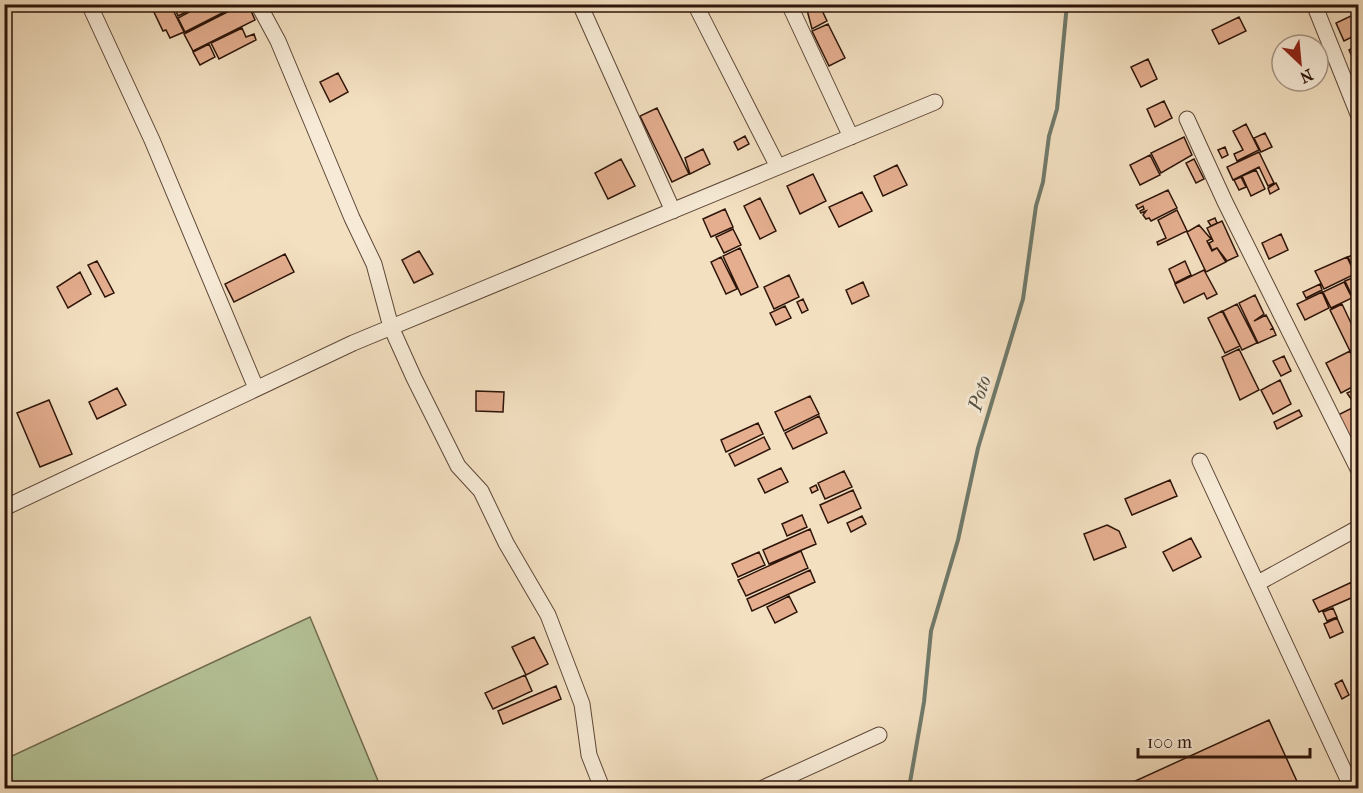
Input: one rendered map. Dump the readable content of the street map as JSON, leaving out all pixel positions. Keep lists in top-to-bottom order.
{
  "water": ["Poto"],
  "scale_bar": "100 m",
  "north": "bottom right"
}
